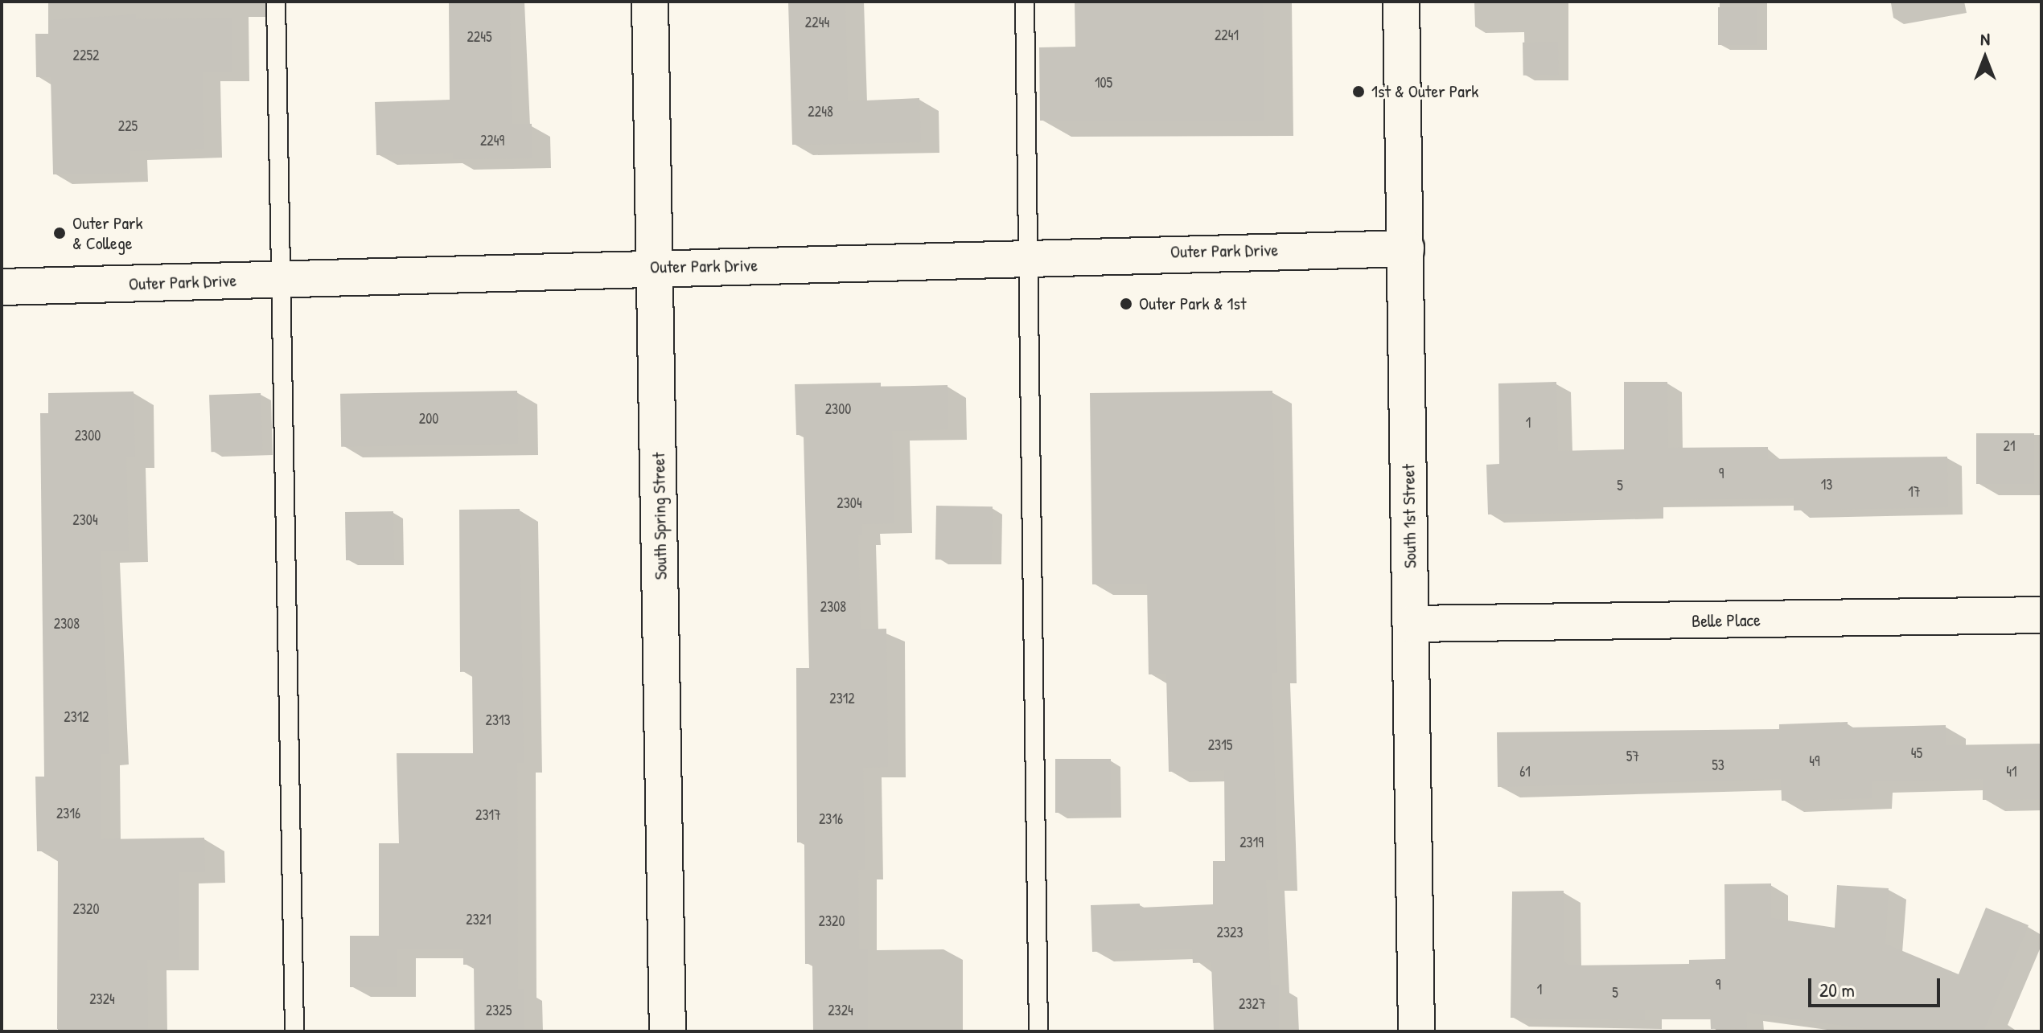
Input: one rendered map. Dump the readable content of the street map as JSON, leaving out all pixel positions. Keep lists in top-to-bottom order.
{
  "streets": {
    "street": [
      "Outer Park Drive",
      "South Spring Street",
      "South 1st Street",
      "Belle Place"
    ]
  },
  "crossings": [
    ["Outer Park Drive", "South Spring Street"],
    ["Outer Park Drive", "South 1st Street"],
    ["South 1st Street", "Belle Place"]
  ],
  "places": ["1st & Outer Park", "Outer Park & College", "Outer Park & 1st"],
  "house_numbers": [
    "2244",
    "2241",
    "2245",
    "2252",
    "105",
    "2248",
    "225",
    "2249",
    "2300",
    "200",
    "1",
    "2300",
    "21",
    "9",
    "13",
    "5",
    "17",
    "2304",
    "2304",
    "2308",
    "2308",
    "2312",
    "2312",
    "2313",
    "2315",
    "45",
    "57",
    "49",
    "53",
    "61",
    "41",
    "2316",
    "2317",
    "2316",
    "2319",
    "2320",
    "2321",
    "2320",
    "2323",
    "9",
    "1",
    "5",
    "2324",
    "2327",
    "2325",
    "2324"
  ],
  "scale_bar": "20 m",
  "north": "top"
}
